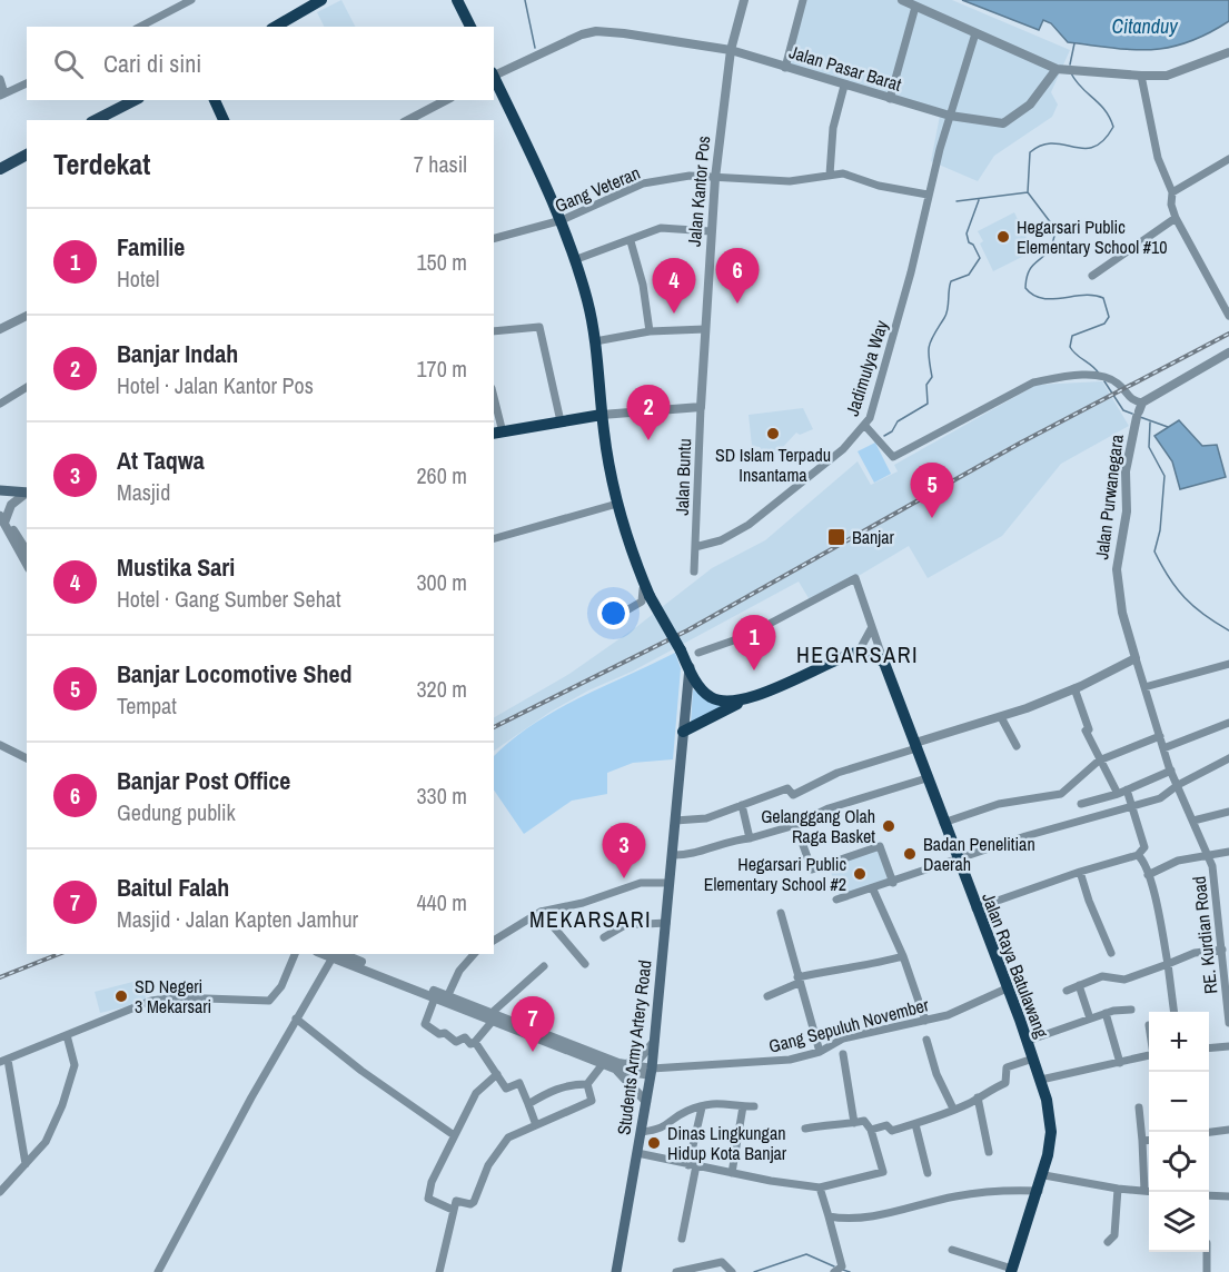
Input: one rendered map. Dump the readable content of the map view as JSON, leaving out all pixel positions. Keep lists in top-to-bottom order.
{
  "streets": {
    "highway": ["Jalan Raya Batulawang"],
    "main road": ["Students Army Artery Road"],
    "street": [
      "Jalan Pasar Barat",
      "Gang Veteran",
      "Jalan Kantor Pos",
      "Jadimulya Way",
      "Jalan Buntu",
      "Jalan Purwanegara",
      "RE. Kurdian Road",
      "Gang Sepuluh November"
    ]
  },
  "crossings": [
    ["Jalan Pasar Barat", "Jalan Kantor Pos"],
    ["Jalan Pasar Barat", "Jadimulya Way"],
    ["Gang Veteran", "Jalan Kantor Pos"],
    ["Jalan Kantor Pos", "Jalan Buntu"],
    ["Jadimulya Way", "Jalan Buntu"],
    ["Jalan Purwanegara", "RE. Kurdian Road"],
    ["Jalan Raya Batulawang", "Gang Sepuluh November"],
    ["Gang Sepuluh November", "Students Army Artery Road"]
  ],
  "districts": ["HEGARSARI", "MEKARSARI"],
  "water": ["Citanduy"],
  "places": {
    "other": [
      "Hegarsari Public Elementary School #10",
      "SD Islam Terpadu Insantama",
      "Gelanggang Olah Raga Basket",
      "Badan Penelitian Daerah",
      "Hegarsari Public Elementary School #2",
      "SD Negeri 3 Mekarsari",
      "Dinas Lingkungan Hidup Kota Banjar"
    ],
    "transit": ["Banjar"]
  },
  "page": {
    "search": "Cari di sini",
    "heading": ["Terdekat", "7 hasil"],
    "list": [
      {
        "mark": "1",
        "name": "Familie",
        "note": "Hotel",
        "value": "150 m"
      },
      {
        "mark": "2",
        "name": "Banjar Indah",
        "note": "Hotel · Jalan Kantor Pos",
        "value": "170 m"
      },
      {
        "mark": "3",
        "name": "At Taqwa",
        "note": "Masjid",
        "value": "260 m"
      },
      {
        "mark": "4",
        "name": "Mustika Sari",
        "note": "Hotel · Gang Sumber Sehat",
        "value": "300 m"
      },
      {
        "mark": "5",
        "name": "Banjar Locomotive Shed",
        "note": "Tempat",
        "value": "320 m"
      },
      {
        "mark": "6",
        "name": "Banjar Post Office",
        "note": "Gedung publik",
        "value": "330 m"
      },
      {
        "mark": "7",
        "name": "Baitul Falah",
        "note": "Masjid · Jalan Kapten Jamhur",
        "value": "440 m"
      }
    ],
    "pins": [
      "6",
      "4",
      "2",
      "5",
      "1",
      "3",
      "7"
    ],
    "map_buttons": ["+", "−"]
  }
}
